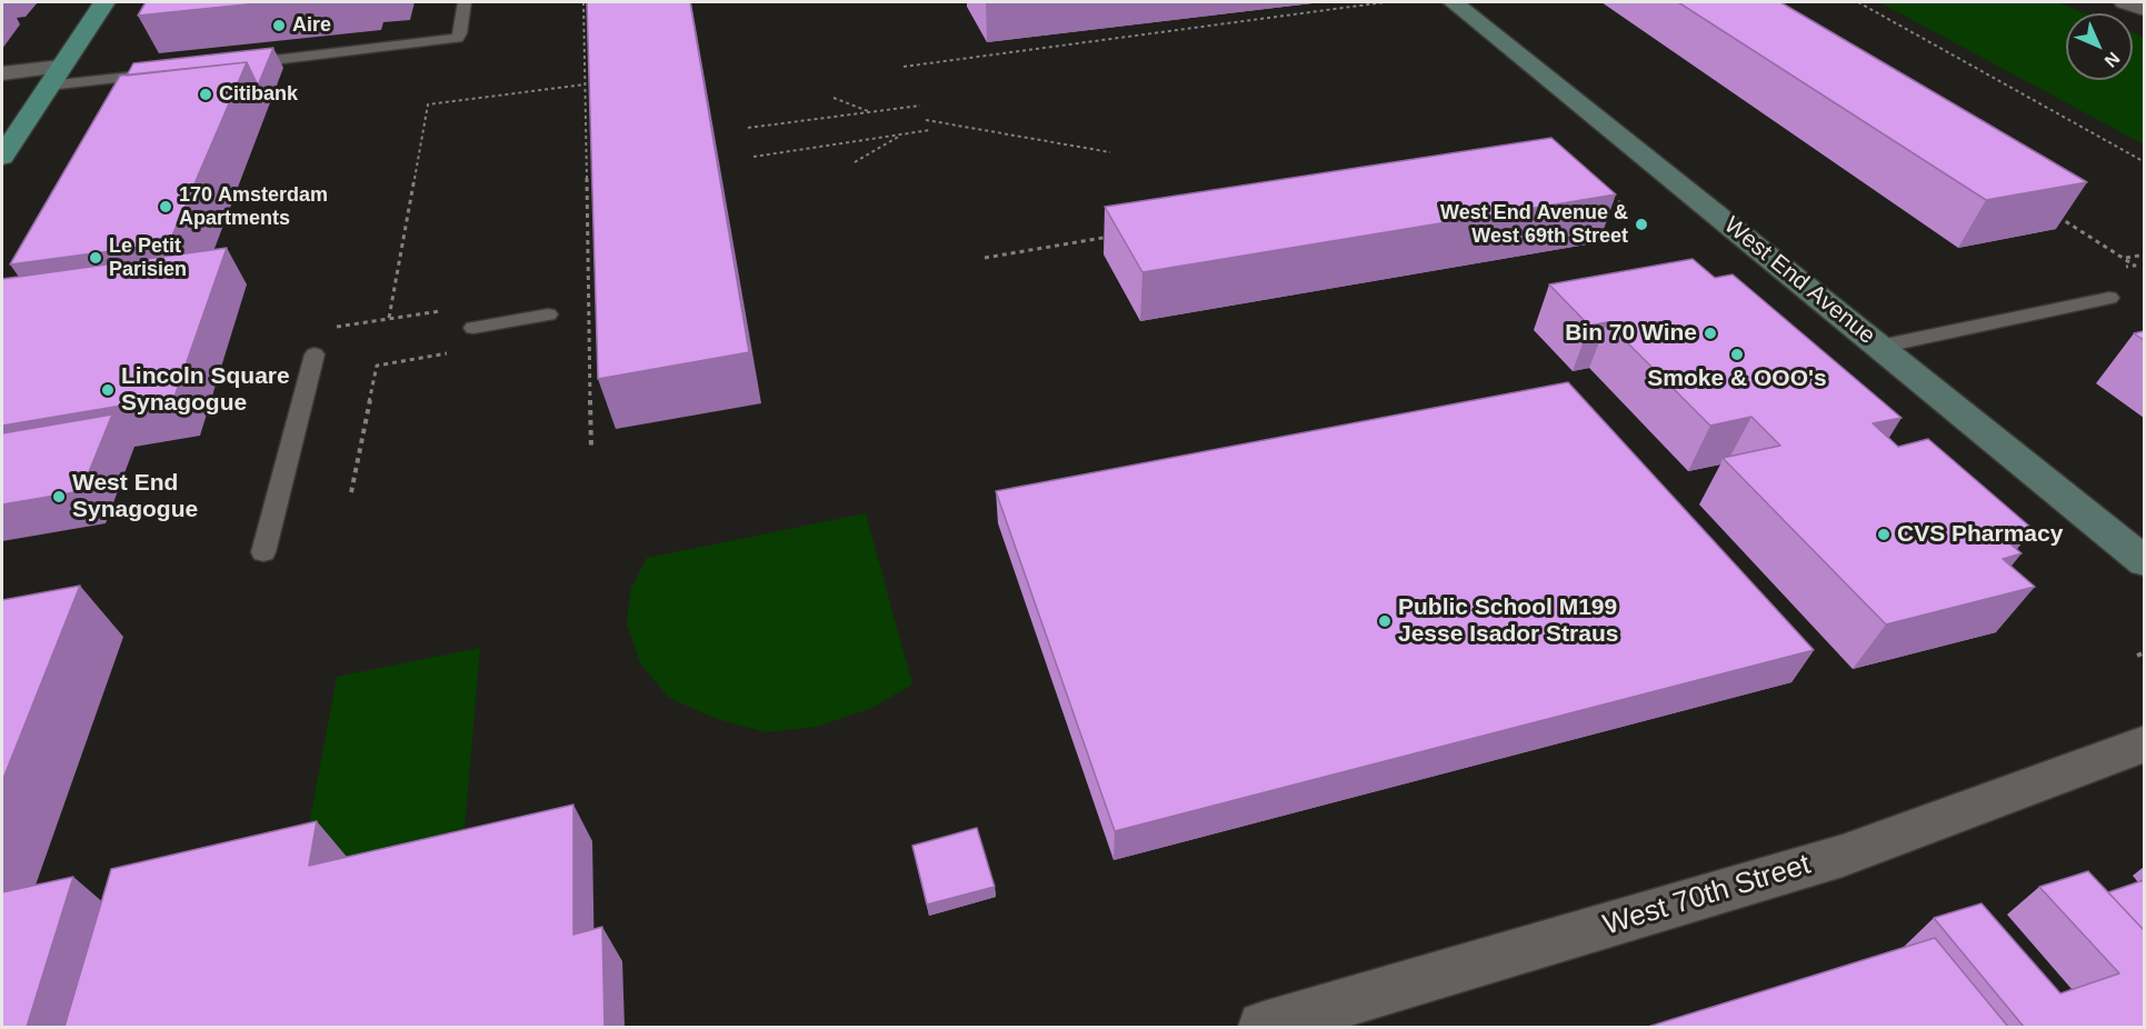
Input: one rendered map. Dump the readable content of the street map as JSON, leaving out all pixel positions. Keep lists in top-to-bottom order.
{
  "streets": {
    "main road": ["West End Avenue"],
    "street": ["West 70th Street"]
  },
  "places": [
    "Aire",
    "Citibank",
    "170 Amsterdam Apartments",
    "West End Avenue & West 69th Street",
    "Le Petit Parisien",
    "Bin 70 Wine",
    "Smoke & OOO's",
    "Lincoln Square Synagogue",
    "West End Synagogue",
    "CVS Pharmacy",
    "Public School M199 Jesse Isador Straus"
  ],
  "north": "bottom right"
}
